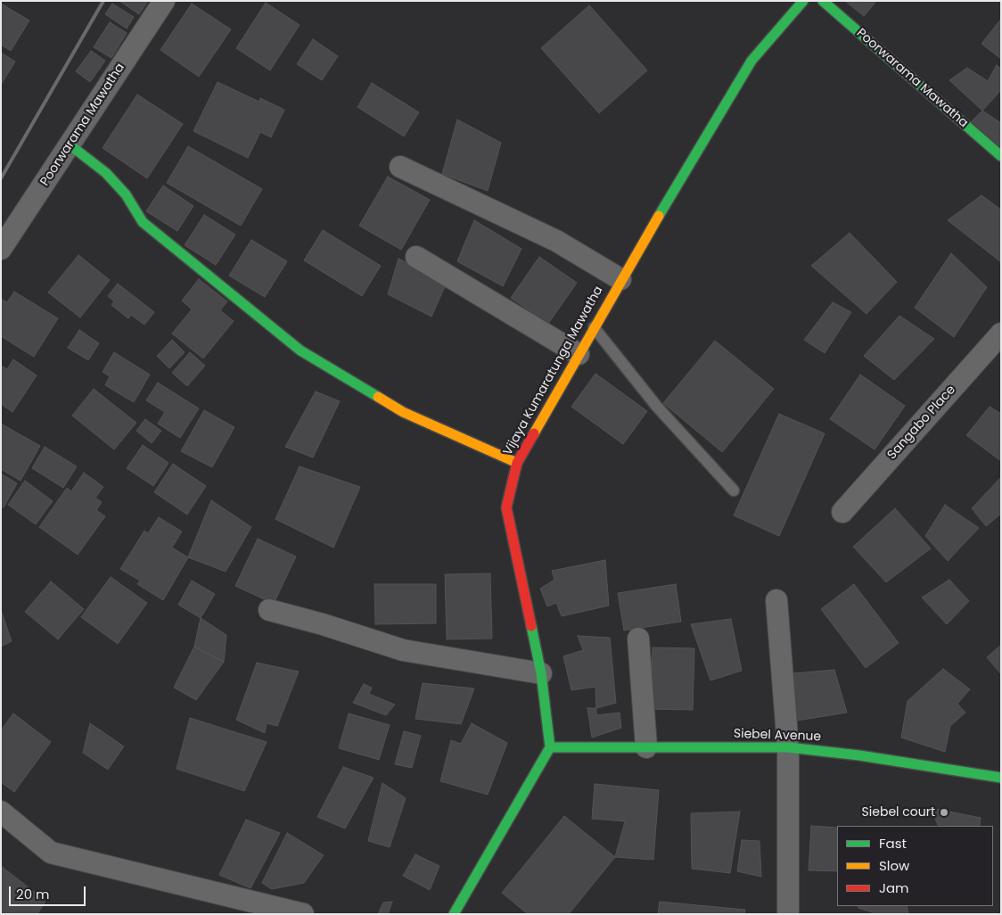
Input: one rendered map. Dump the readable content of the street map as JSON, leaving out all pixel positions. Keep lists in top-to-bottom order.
{
  "streets": {
    "main road": ["Poorwarama Mawatha", "Vijaya Kumaratunga Mawatha", "Siebel Avenue"],
    "street": ["Sangabo Place"]
  },
  "crossings": [
    ["Vijaya Kumaratunga Mawatha", "Siebel Avenue"]
  ],
  "places": ["Siebel court"],
  "legend": ["Fast", "Slow", "Jam"],
  "scale_bar": "20 m"
}
